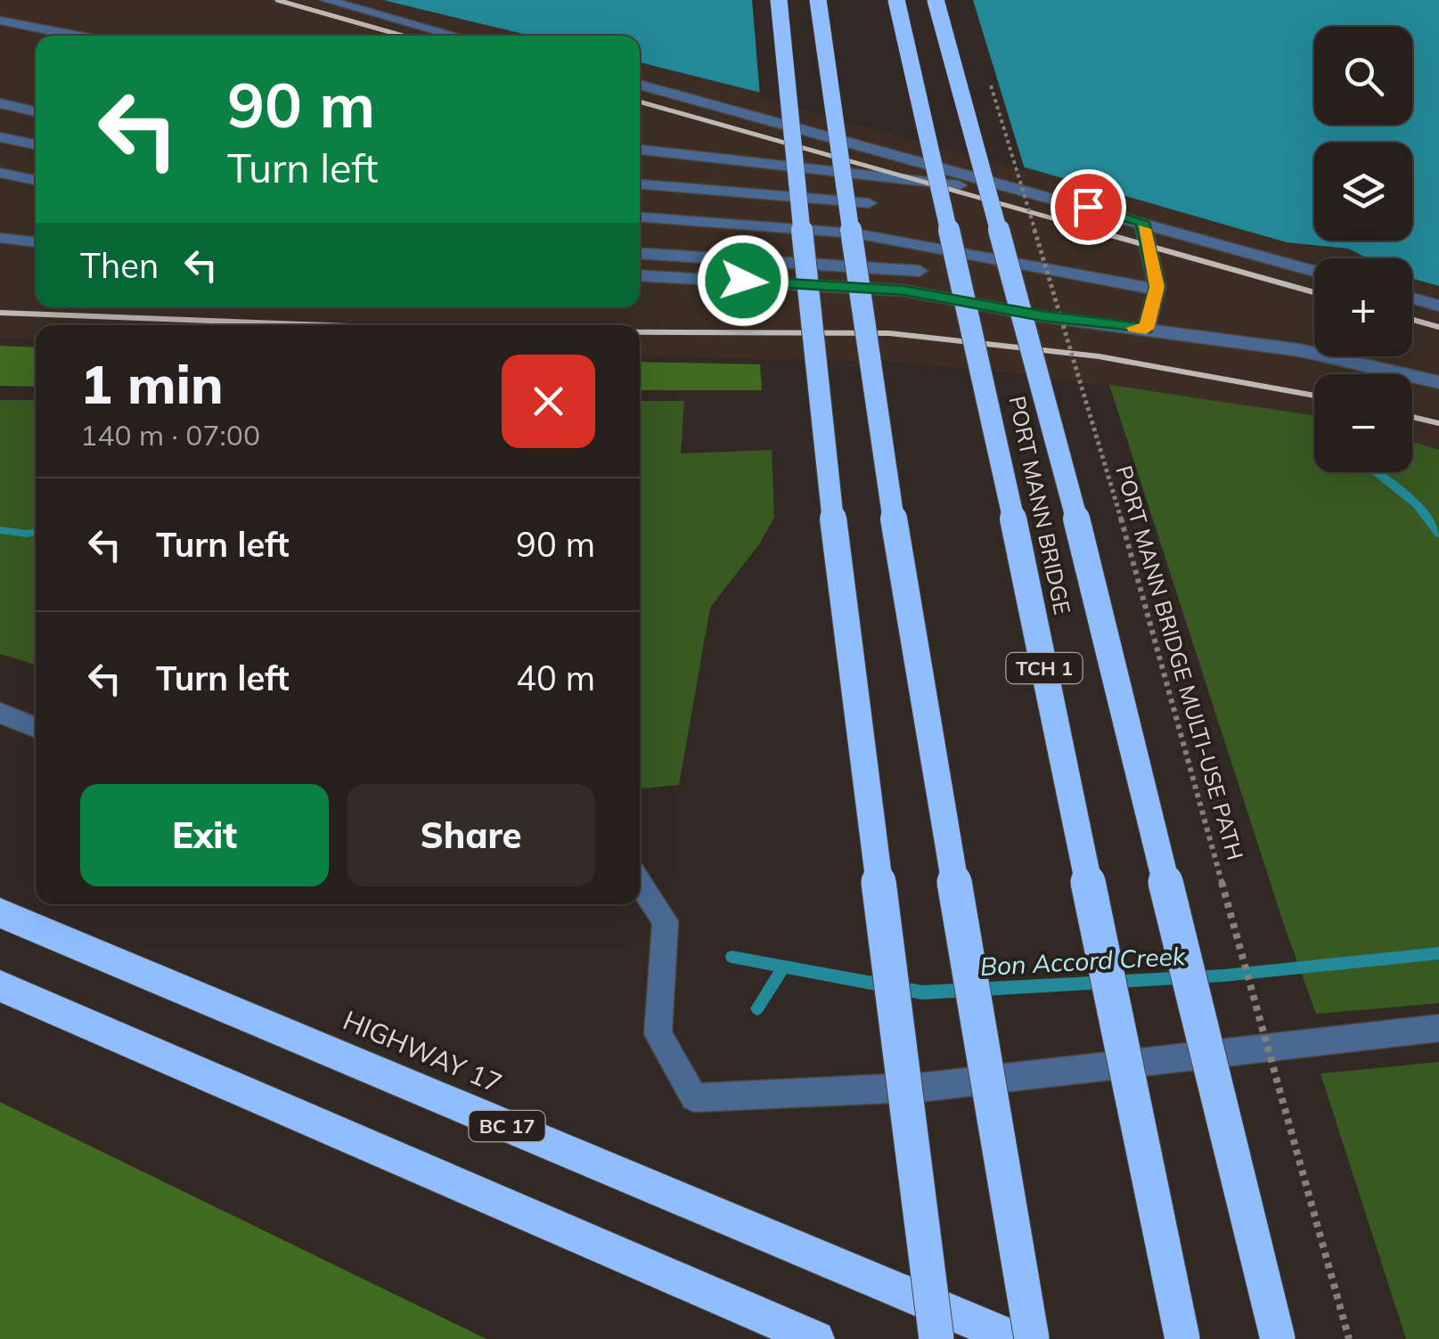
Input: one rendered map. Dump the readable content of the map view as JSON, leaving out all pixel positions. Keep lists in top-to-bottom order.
{
  "streets": {
    "highway": [
      "PORT MANN BRIDGE",
      "TCH 1",
      "HIGHWAY 17",
      "BC 17"
    ],
    "path": ["PORT MANN BRIDGE MULTI-USE PATH"]
  },
  "water": ["Bon Accord Creek"],
  "page": {
    "map_buttons": ["+", "−"],
    "turn": ["90 m", "Turn left"],
    "then": "Then",
    "heading": ["1 min", "140 m · 07:00"],
    "list": [
      {
        "name": "Turn left",
        "value": "90 m"
      },
      {
        "name": "Turn left",
        "value": "40 m"
      }
    ],
    "buttons": ["Exit", "Share"]
  }
}
